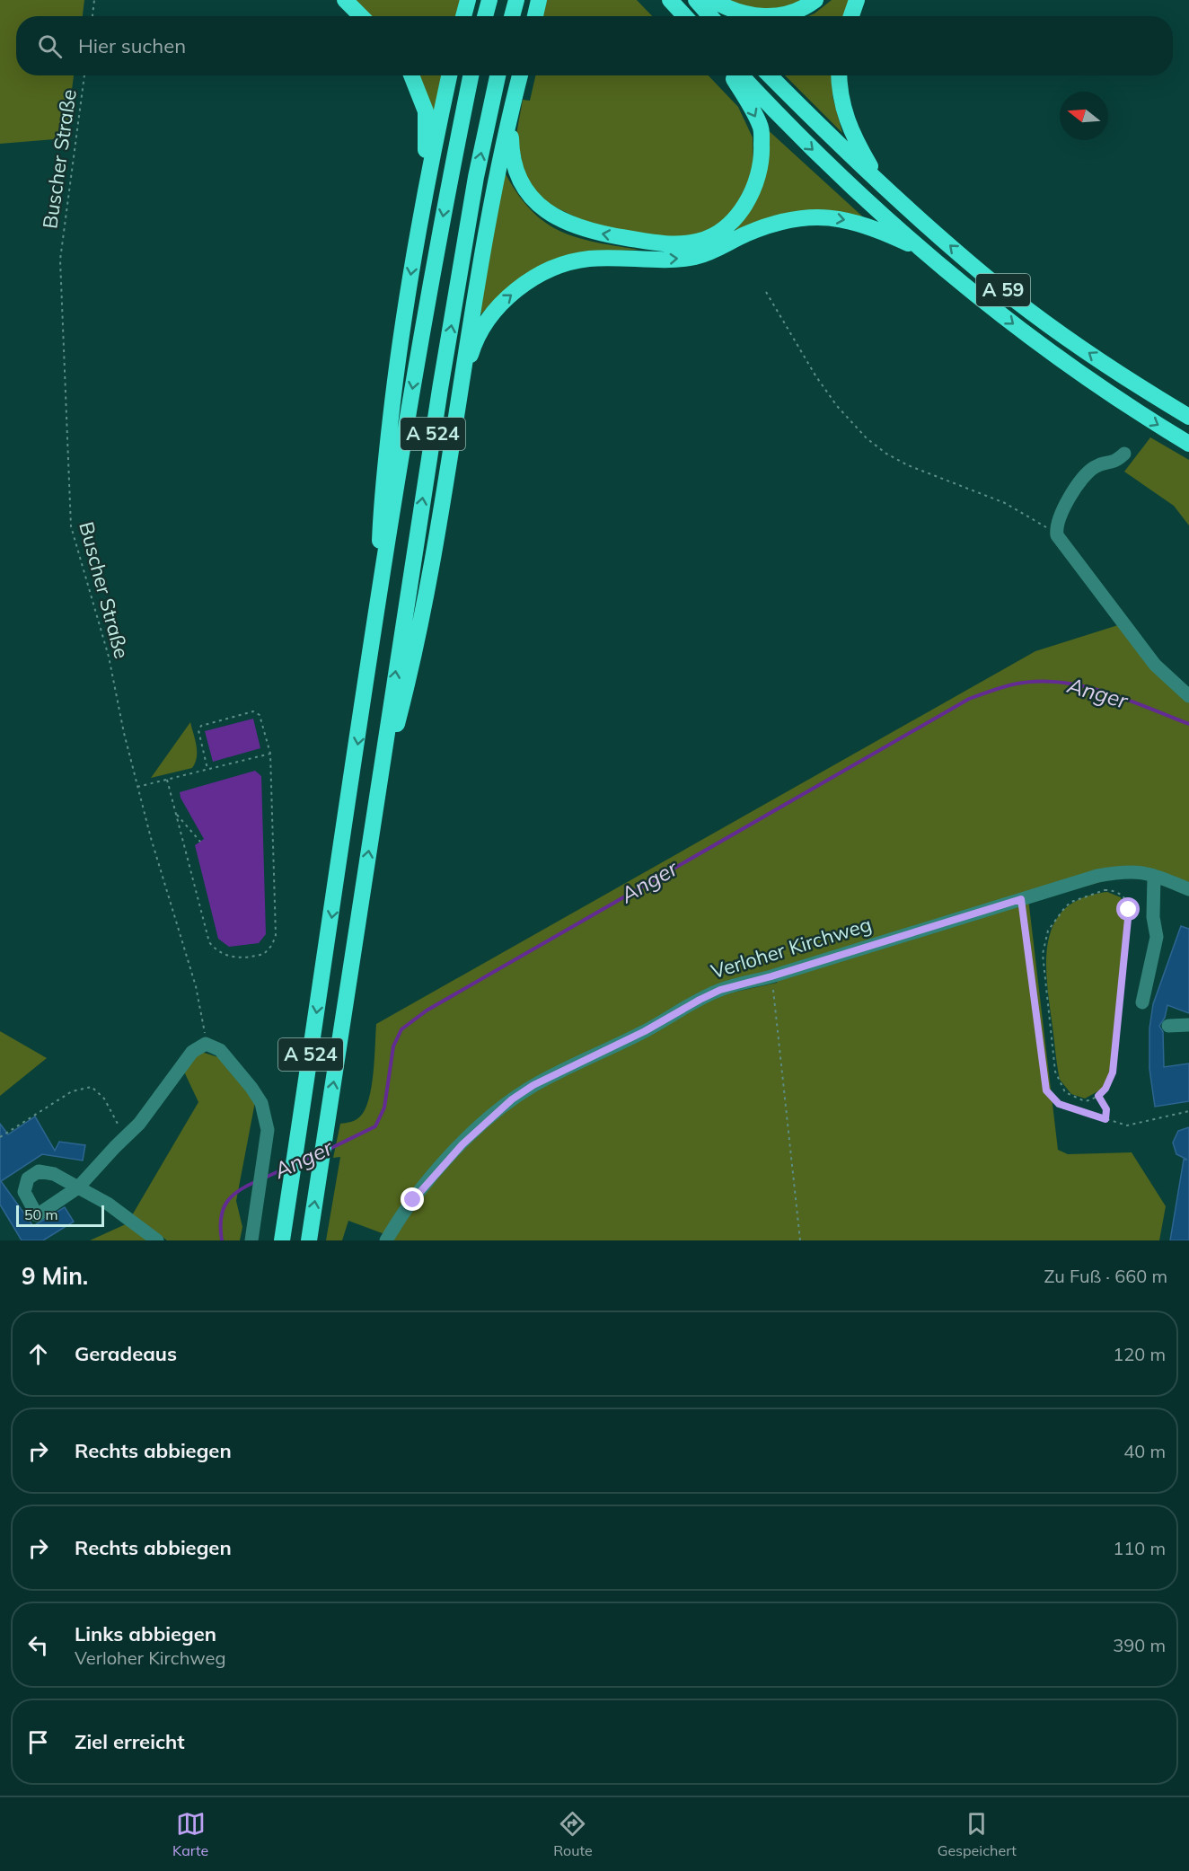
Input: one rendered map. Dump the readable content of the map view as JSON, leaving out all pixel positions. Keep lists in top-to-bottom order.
{
  "streets": {
    "highway": ["A 59", "A 524"],
    "street": ["Verloher Kirchweg"],
    "path": ["Buscher Straße"]
  },
  "water": ["Anger"],
  "scale_bar": "50 m",
  "north": "left",
  "page": {
    "search": "Hier suchen",
    "scale": "50 m",
    "heading": ["9 Min.", "Zu Fuß · 660 m"],
    "list": [
      ["Geradeaus", "120 m"],
      ["Rechts abbiegen", "40 m"],
      ["Rechts abbiegen", "110 m"],
      ["Links abbiegen", "Verloher Kirchweg", "390 m"],
      "Ziel erreicht"
    ],
    "nav": ["Karte", "Route", "Gespeichert"]
  }
}
